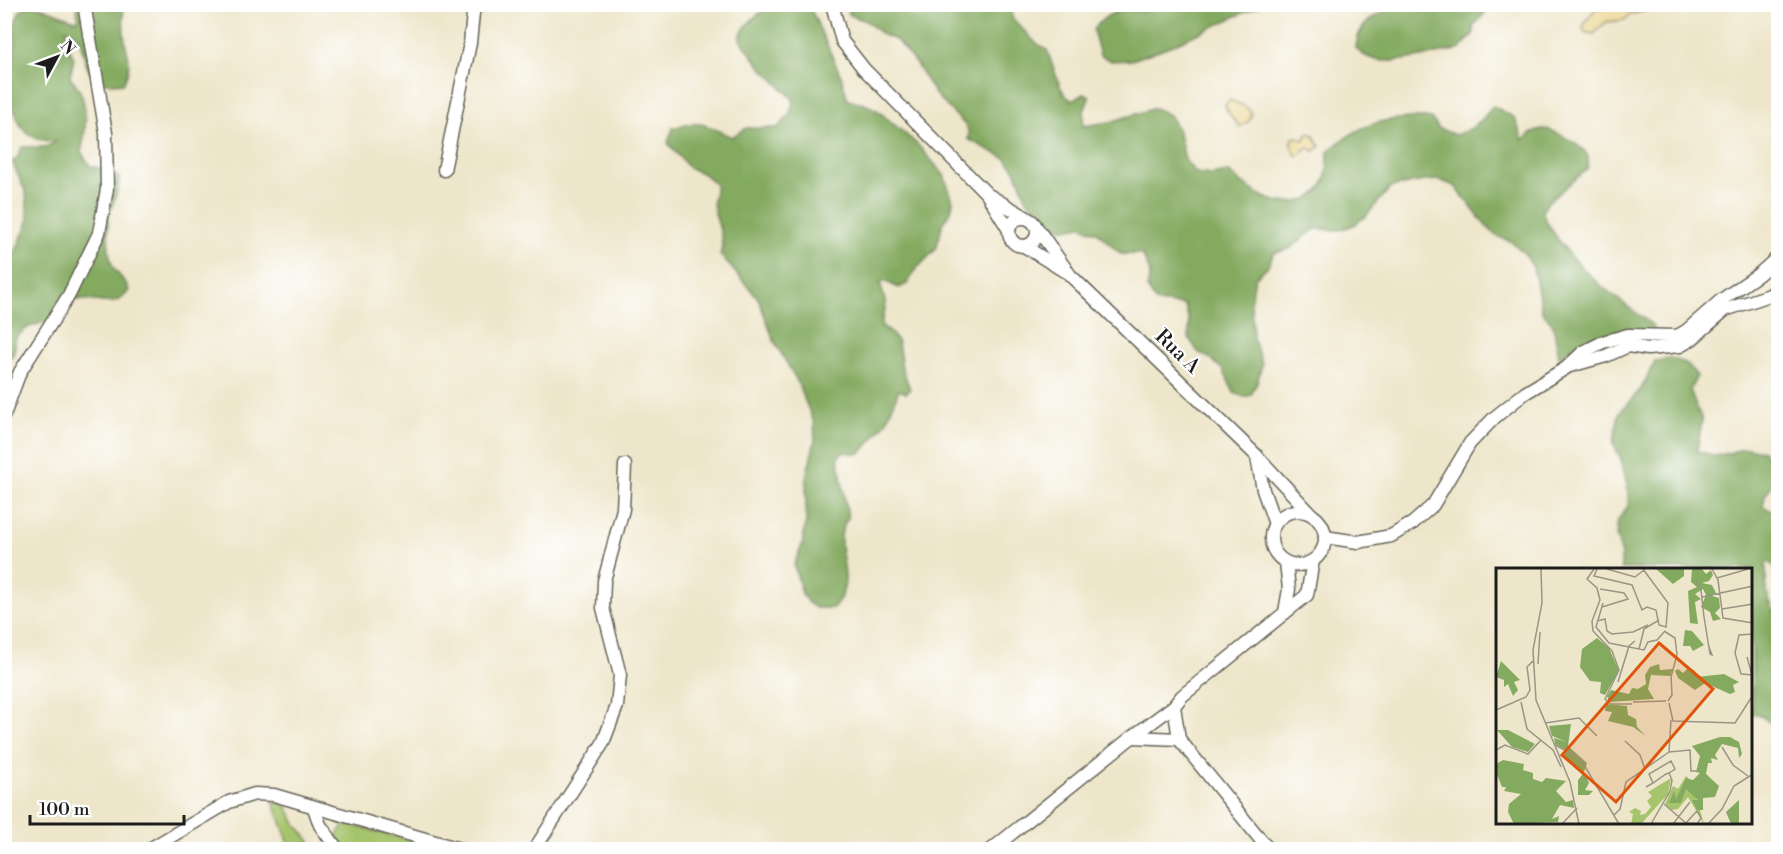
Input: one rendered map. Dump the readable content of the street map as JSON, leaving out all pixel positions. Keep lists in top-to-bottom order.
{
  "streets": {
    "street": ["Rua A"]
  },
  "scale_bar": "100 m",
  "north": "top right"
}
